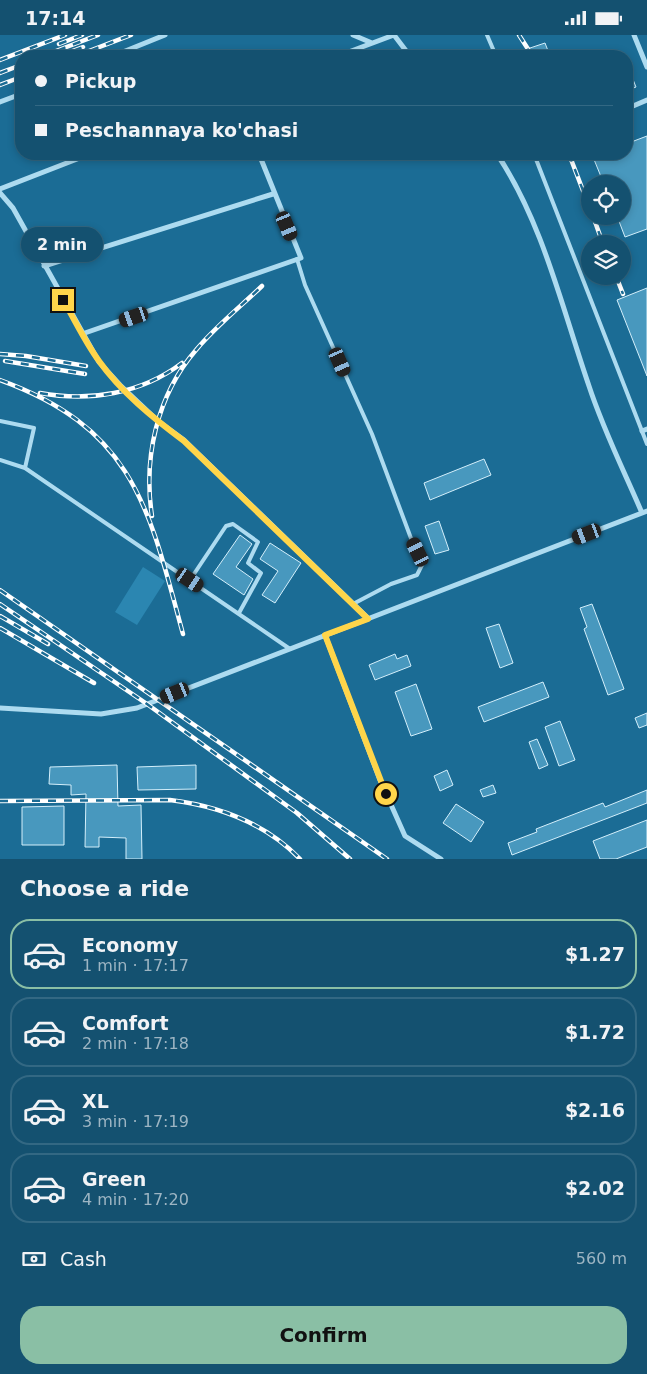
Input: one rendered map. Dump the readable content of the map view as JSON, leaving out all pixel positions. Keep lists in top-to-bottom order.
{
  "page": {
    "status": "17:14",
    "banner": ["Pickup", "Peschannaya ko'chasi"],
    "bubble": "2 min",
    "heading": "Choose a ride",
    "list": [
      {
        "name": "Economy",
        "note": "1 min · 17:17",
        "value": "$1.27"
      },
      {
        "name": "Comfort",
        "note": "2 min · 17:18",
        "value": "$1.72"
      },
      {
        "name": "XL",
        "note": "3 min · 17:19",
        "value": "$2.16"
      },
      {
        "name": "Green",
        "note": "4 min · 17:20",
        "value": "$2.02"
      }
    ],
    "pay": ["Cash", "560 m"],
    "buttons": "Confirm"
  }
}
